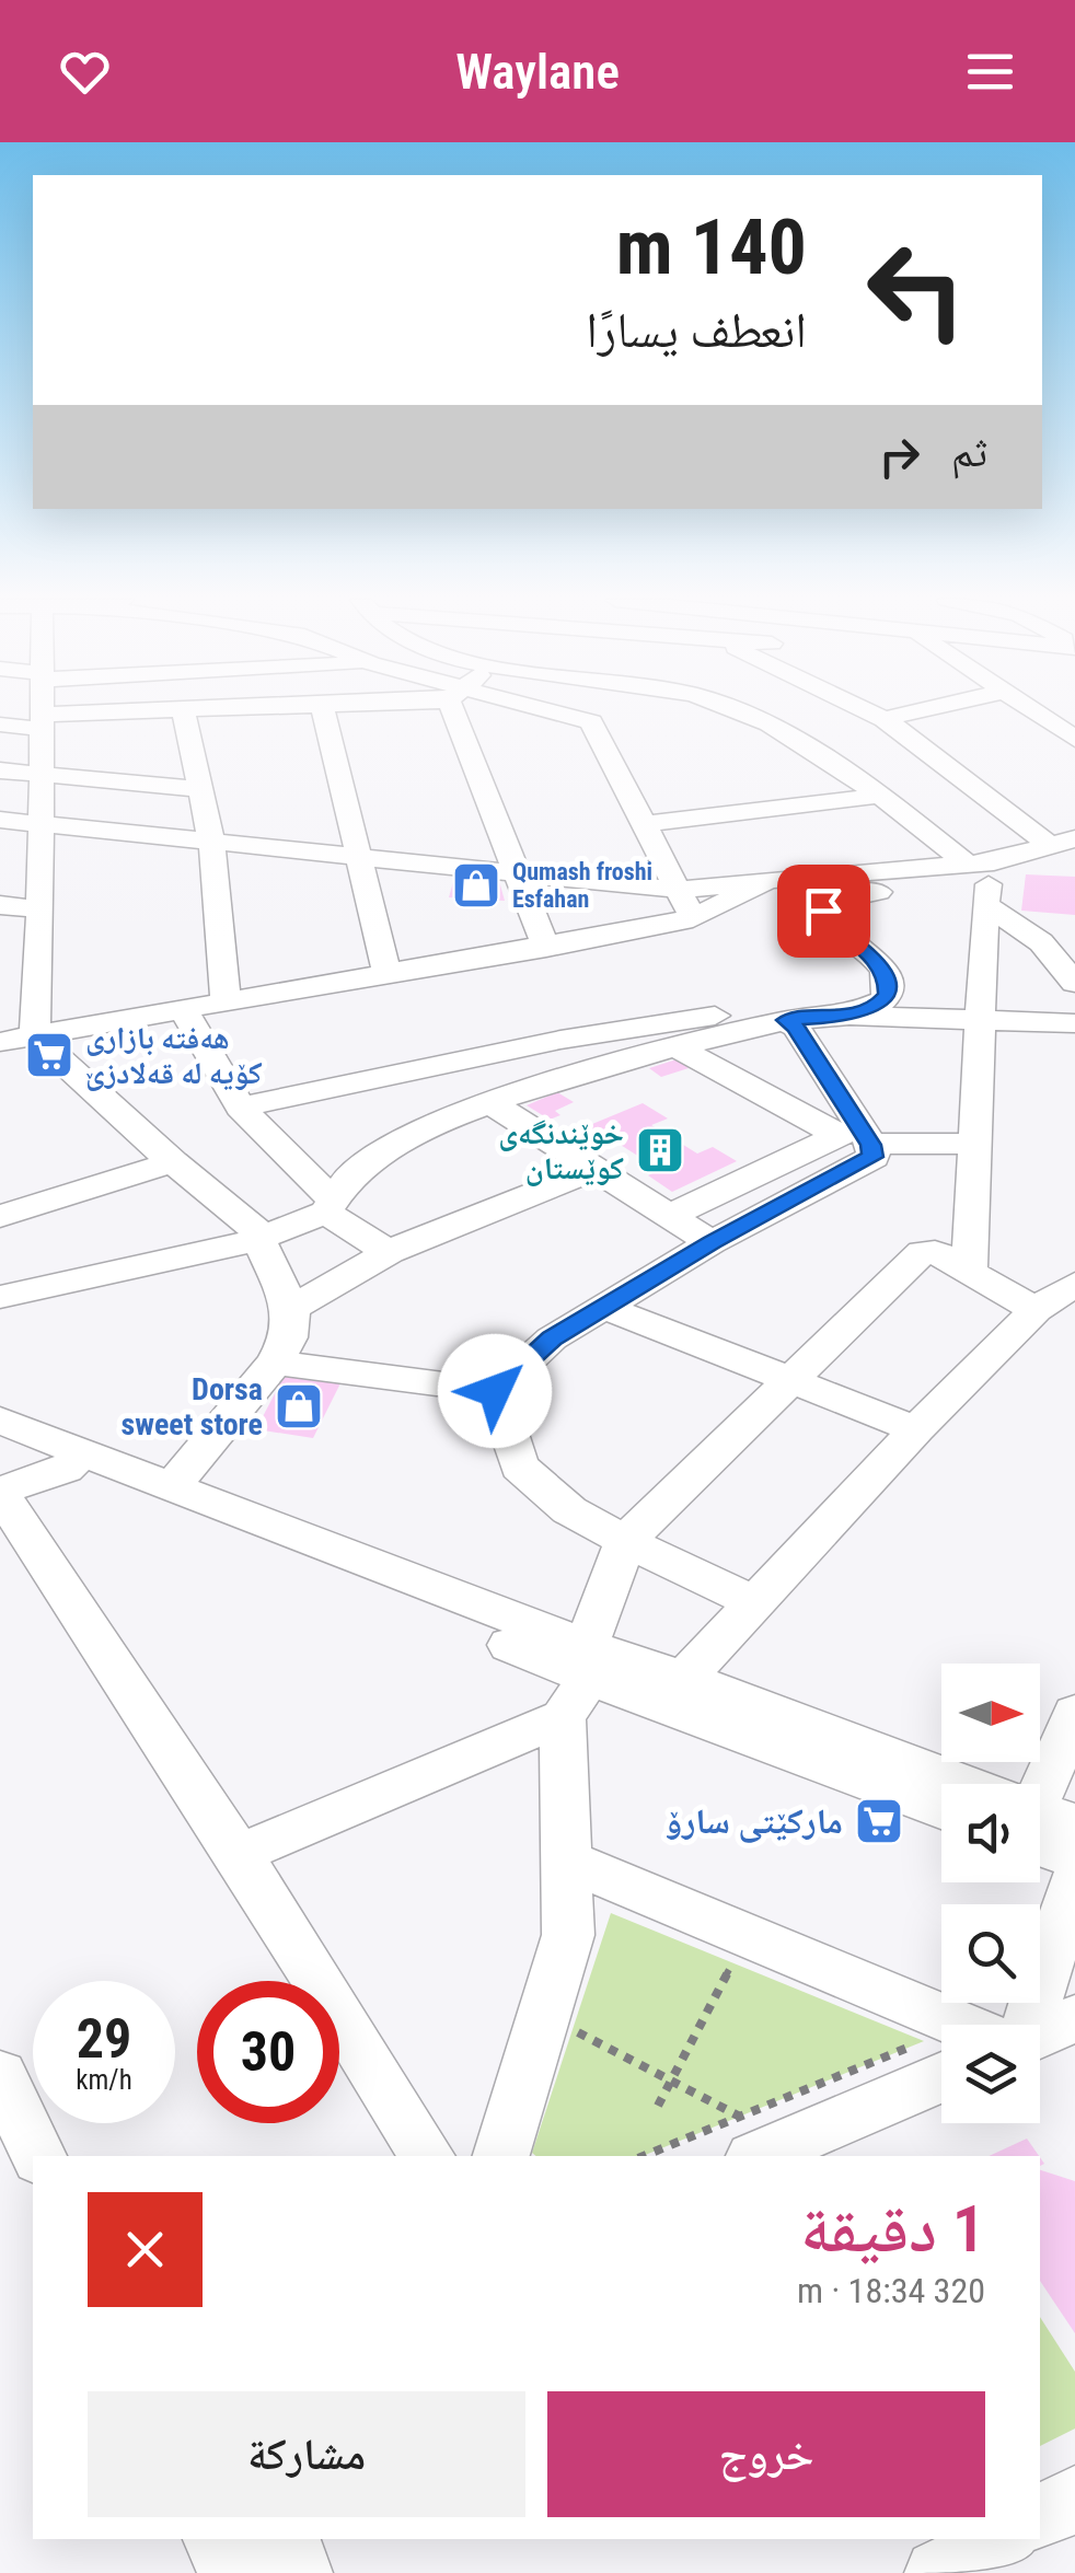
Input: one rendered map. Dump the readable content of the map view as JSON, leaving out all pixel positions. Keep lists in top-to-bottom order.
{
  "places": {
    "shop": ["Qumash froshi Esfahan", "Dorsa sweet store"],
    "supermarket": ["هەفتە بازاری کۆیە لە قەلادزێ", "مارکێتی سارۆ"],
    "building": ["خوێندنگەی کوێستان"]
  },
  "north": "right",
  "page": {
    "header": "Waylane",
    "turn": ["140 m", "انعطف يسارًا"],
    "then": "ثم",
    "speed": "29 km/h",
    "limit": "30",
    "heading": ["1 دقيقة", "320 m · 18:34"],
    "buttons": ["خروج", "مشاركة"]
  }
}
